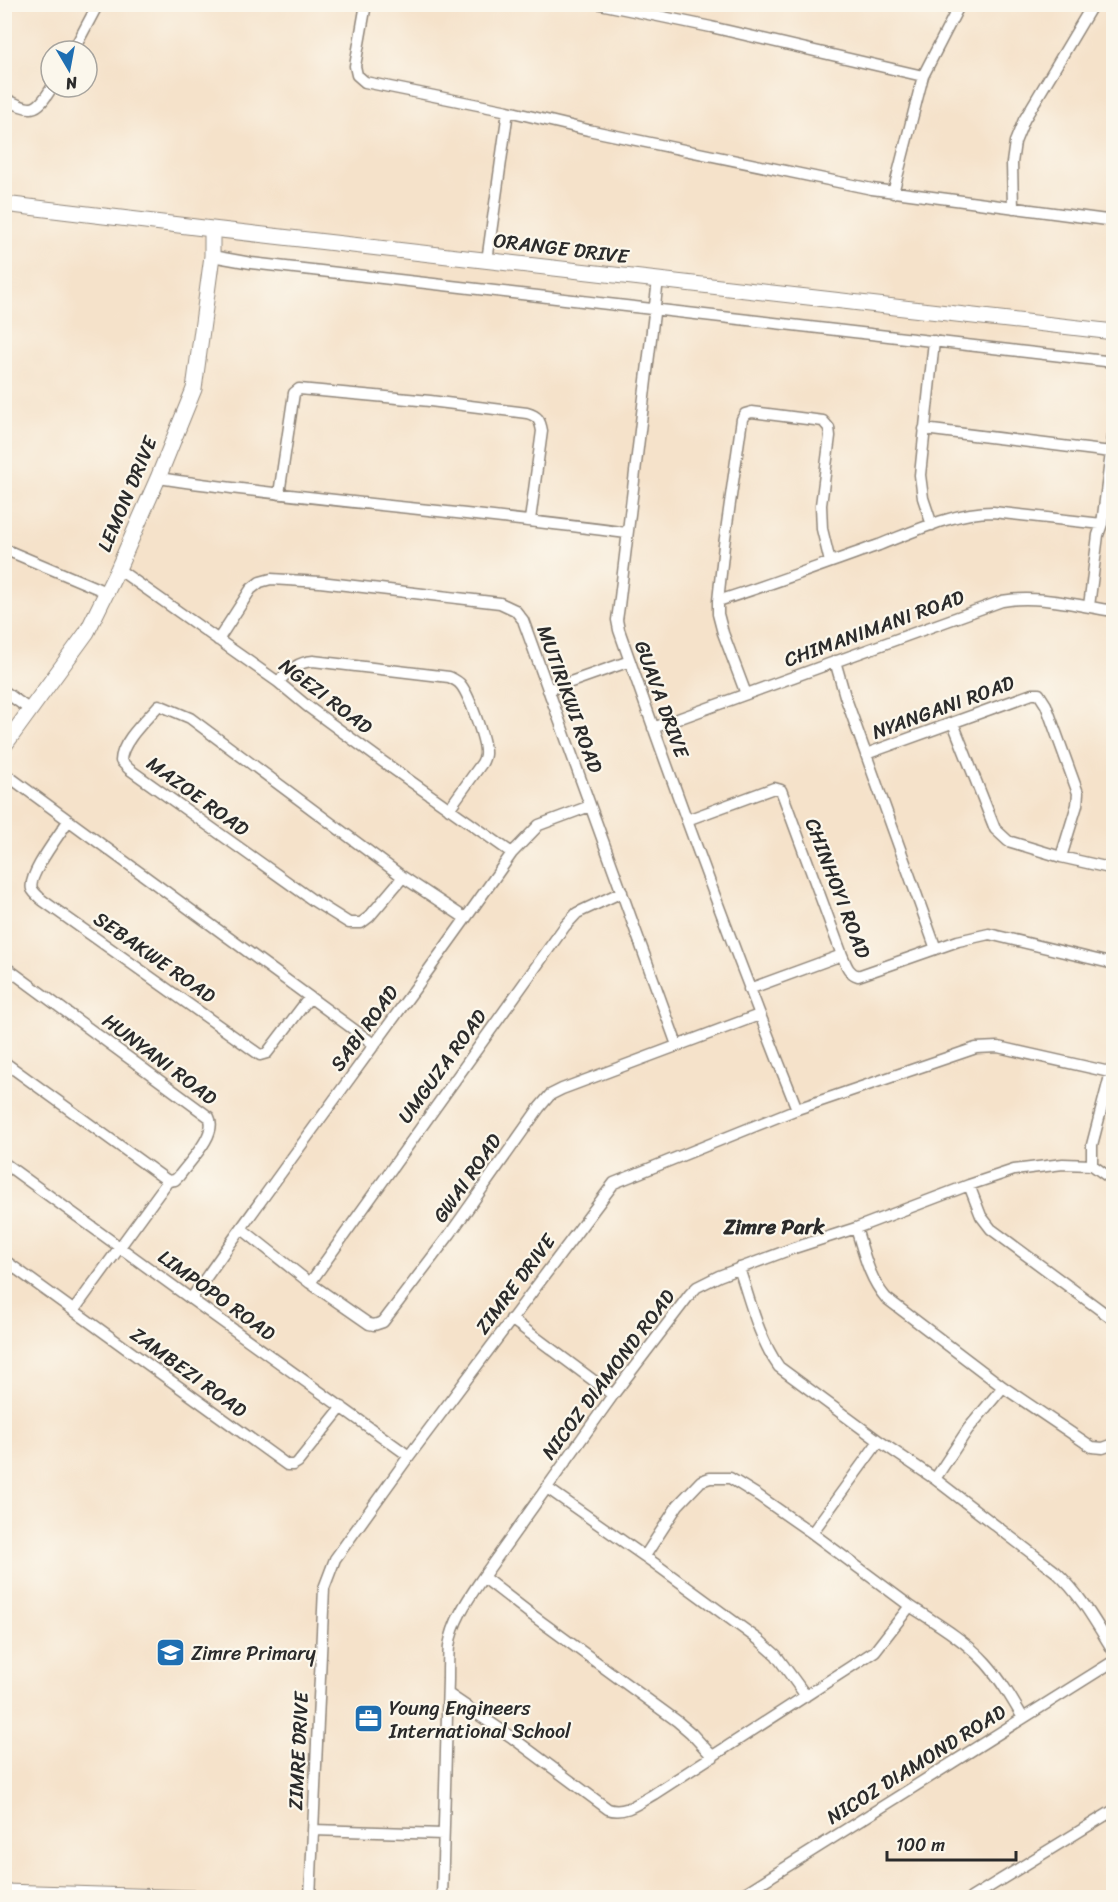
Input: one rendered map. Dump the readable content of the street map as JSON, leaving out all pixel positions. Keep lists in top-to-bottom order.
{
  "streets": {
    "street": [
      "ORANGE DRIVE",
      "LEMON DRIVE",
      "CHIMANIMANI ROAD",
      "NGEZI ROAD",
      "MUTIRIKWI ROAD",
      "GUAVA DRIVE",
      "NYANGANI ROAD",
      "MAZOE ROAD",
      "CHINHOYI ROAD",
      "SEBAKWE ROAD",
      "SABI ROAD",
      "HUNYANI ROAD",
      "UMGUZA ROAD",
      "GWAI ROAD",
      "ZIMRE DRIVE",
      "LIMPOPO ROAD",
      "ZAMBEZI ROAD",
      "NICOZ DIAMOND ROAD"
    ]
  },
  "crossings": [
    ["ORANGE DRIVE", "LEMON DRIVE"],
    ["ORANGE DRIVE", "GUAVA DRIVE"],
    ["LEMON DRIVE", "NGEZI ROAD"],
    ["CHIMANIMANI ROAD", "GUAVA DRIVE"],
    ["NGEZI ROAD", "MUTIRIKWI ROAD"],
    ["NGEZI ROAD", "SABI ROAD"],
    ["MUTIRIKWI ROAD", "SABI ROAD"],
    ["MUTIRIKWI ROAD", "UMGUZA ROAD"],
    ["MUTIRIKWI ROAD", "GWAI ROAD"],
    ["GUAVA DRIVE", "CHINHOYI ROAD"],
    ["GUAVA DRIVE", "GWAI ROAD"],
    ["GUAVA DRIVE", "ZIMRE DRIVE"],
    ["MAZOE ROAD", "SABI ROAD"],
    ["SABI ROAD", "GWAI ROAD"],
    ["SABI ROAD", "LIMPOPO ROAD"],
    ["UMGUZA ROAD", "GWAI ROAD"],
    ["ZIMRE DRIVE", "LIMPOPO ROAD"],
    ["LIMPOPO ROAD", "ZAMBEZI ROAD"]
  ],
  "districts": ["Zimre Park"],
  "places": {
    "school or university": ["Zimre Primary"],
    "office": ["Young Engineers International School"]
  },
  "scale_bar": "100 m",
  "north": "bottom"
}
